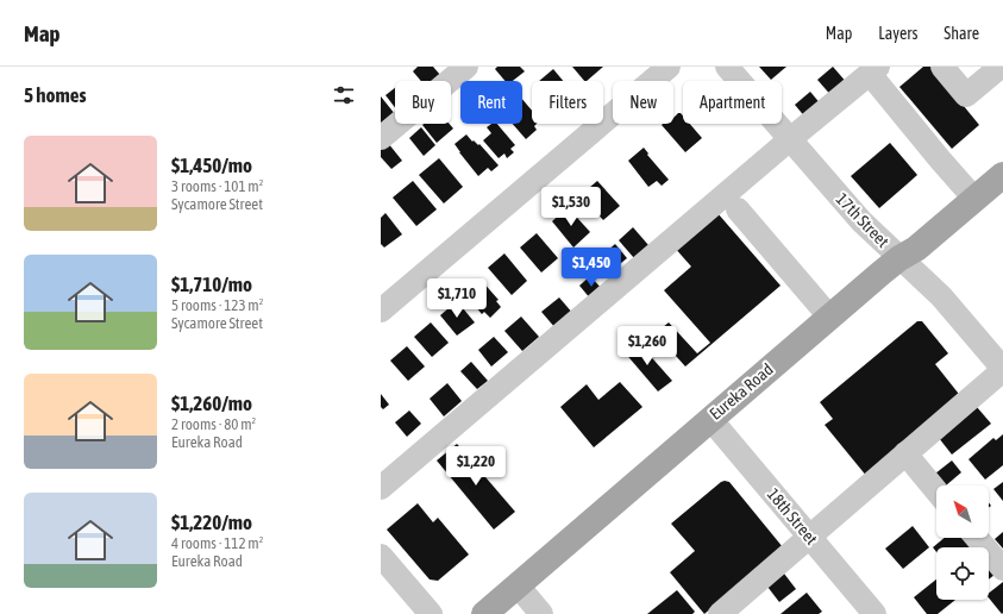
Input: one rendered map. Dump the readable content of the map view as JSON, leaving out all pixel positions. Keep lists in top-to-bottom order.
{
  "streets": {
    "main road": ["Eureka Road"],
    "street": ["17th Street", "18th Street"]
  },
  "crossings": [
    ["17th Street", "Eureka Road"],
    ["Eureka Road", "18th Street"]
  ],
  "north": "top left",
  "page": {
    "header": "Map",
    "nav": ["Map", "Layers", "Share"],
    "heading": "5 homes",
    "chip": [
      "Buy",
      "Rent",
      "Filters",
      "New",
      "Apartment"
    ],
    "list": [
      {
        "name": "$1,450/mo",
        "note": "3 rooms · 101 m² · Sycamore Street"
      },
      {
        "name": "$1,710/mo",
        "note": "5 rooms · 123 m² · Sycamore Street"
      },
      {
        "name": "$1,260/mo",
        "note": "2 rooms · 80 m² · Eureka Road"
      },
      {
        "name": "$1,220/mo",
        "note": "4 rooms · 112 m² · Eureka Road"
      }
    ],
    "price": [
      "$1,530",
      "$1,450",
      "$1,710",
      "$1,260",
      "$1,220"
    ]
  }
}
